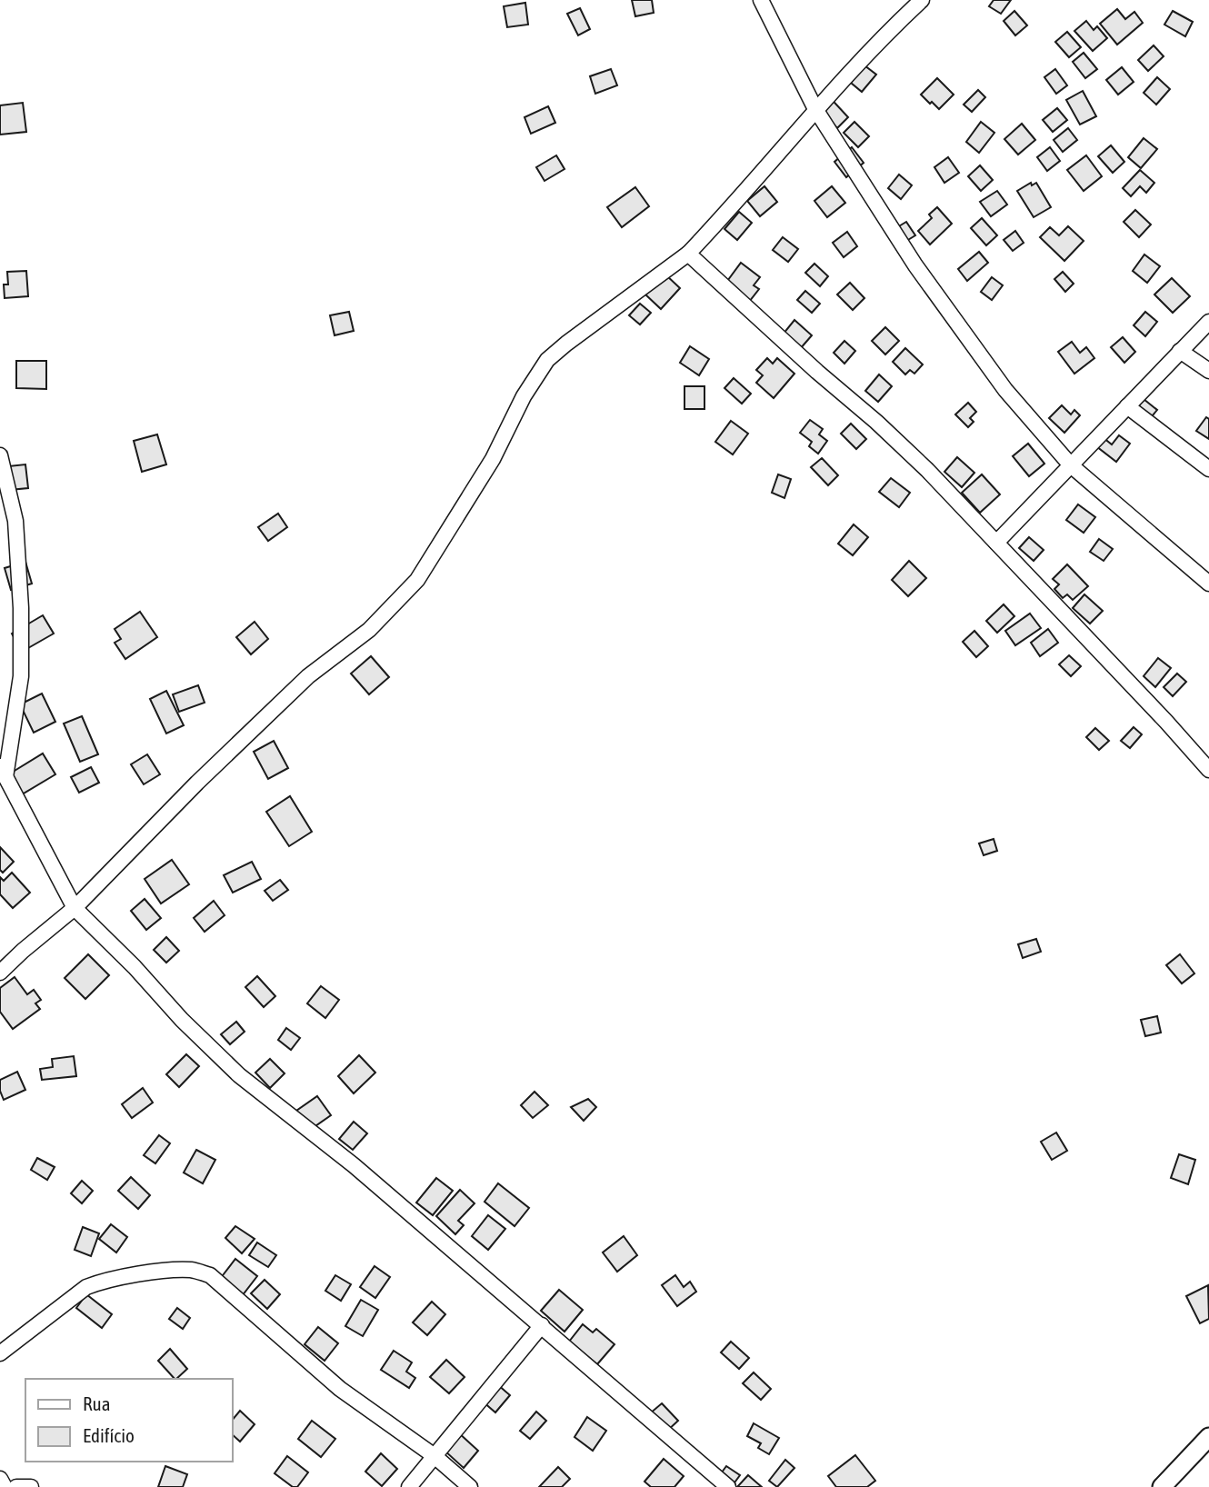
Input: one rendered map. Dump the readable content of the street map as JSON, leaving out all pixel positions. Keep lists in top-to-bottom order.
{
  "legend": ["Rua", "Edifício"]
}
